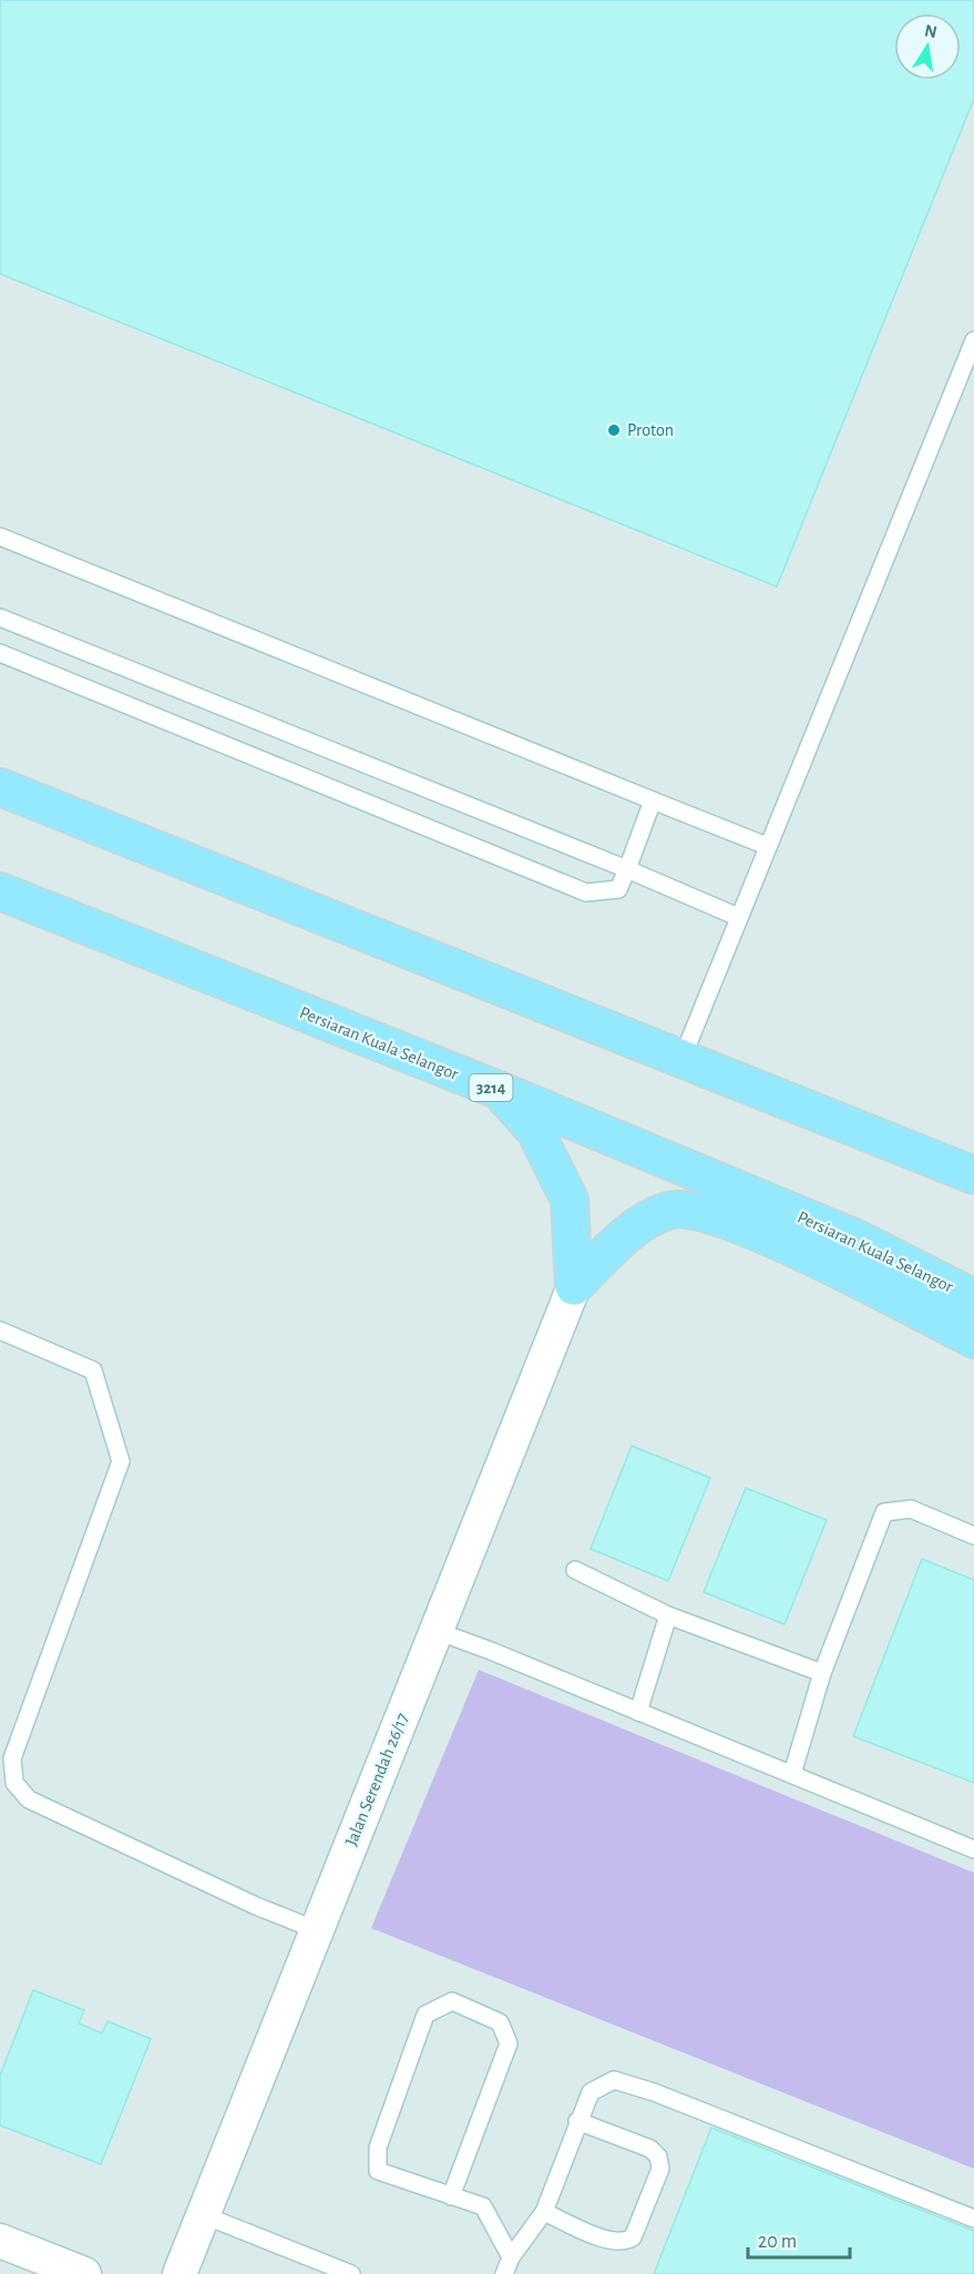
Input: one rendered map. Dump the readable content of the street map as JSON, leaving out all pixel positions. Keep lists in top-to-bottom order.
{
  "streets": {
    "main road": ["Persiaran Kuala Selangor", "3214"],
    "street": ["Jalan Serendah 26/17"]
  },
  "places": ["Proton"],
  "scale_bar": "20 m",
  "north": "top"
}
